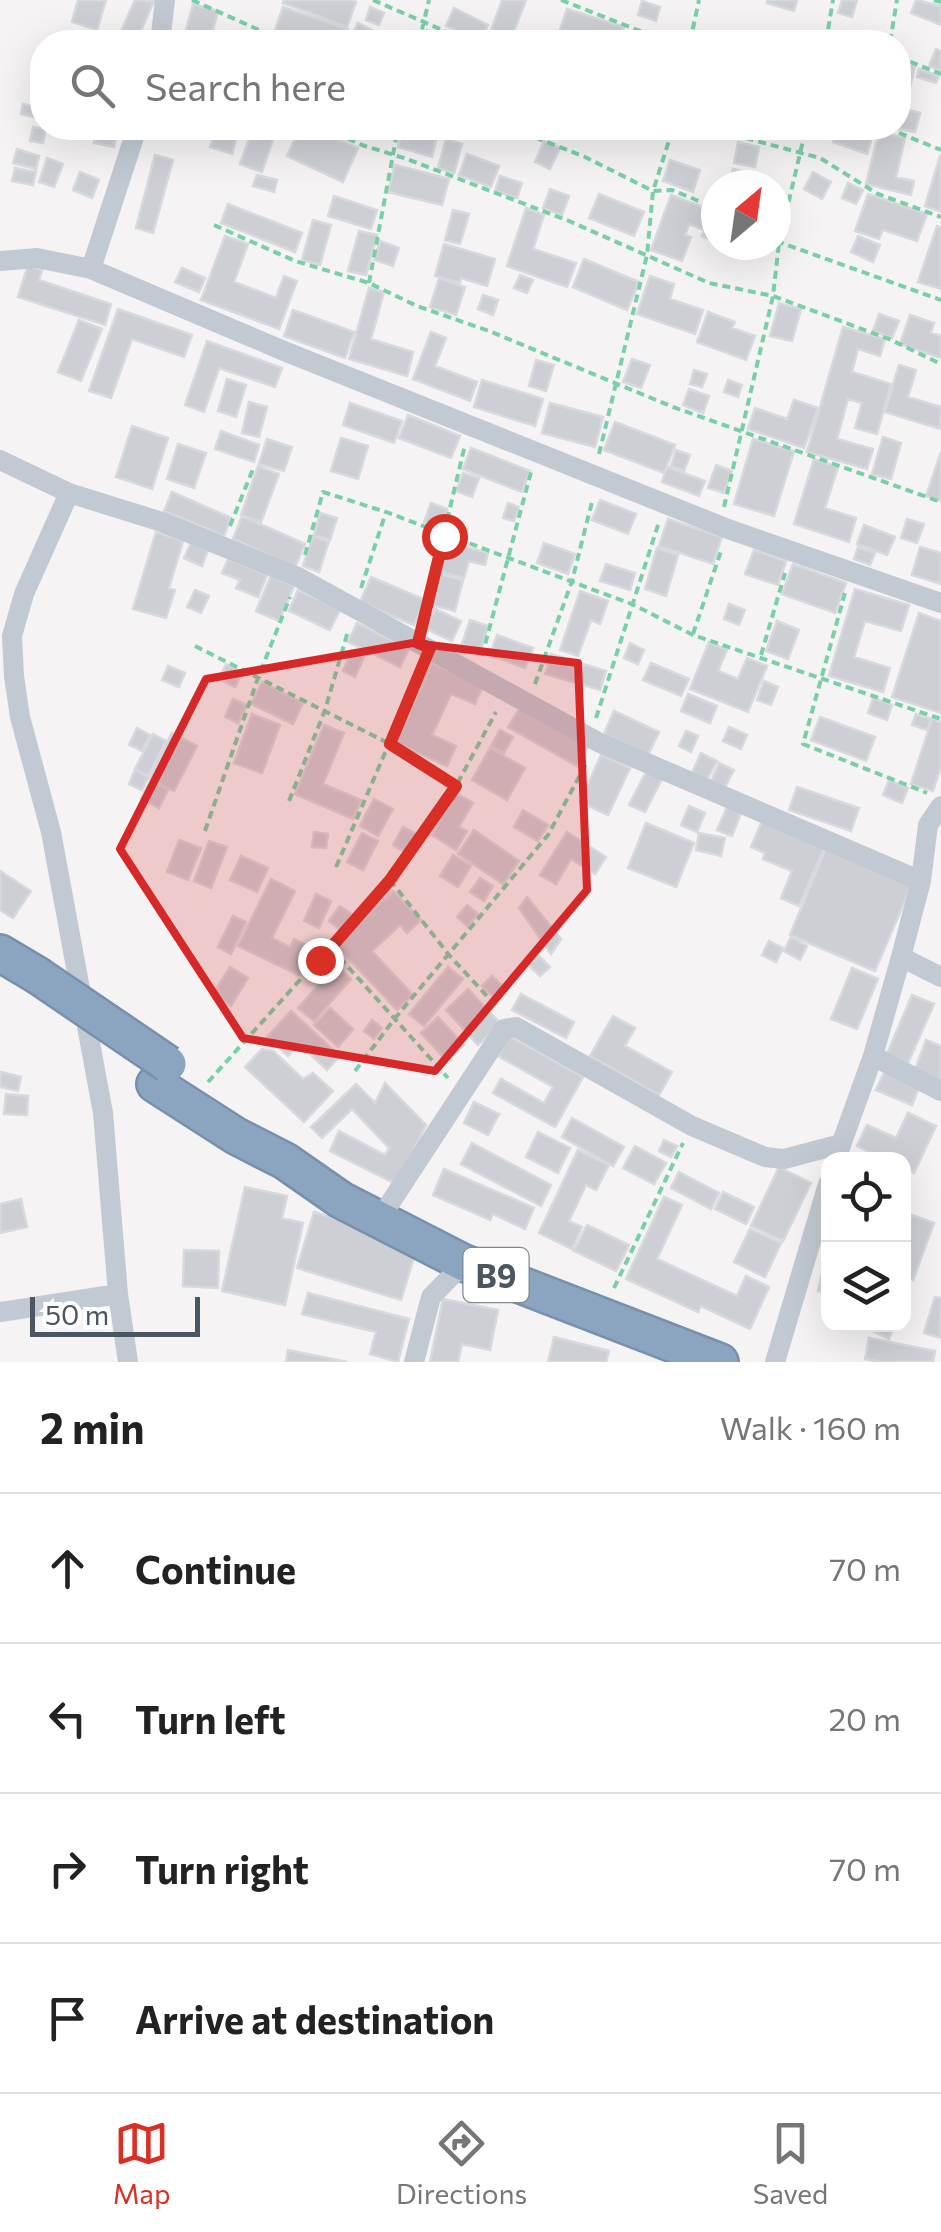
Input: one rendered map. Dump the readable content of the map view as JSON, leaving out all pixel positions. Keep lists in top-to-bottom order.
{
  "streets": {
    "highway": ["B9"]
  },
  "scale_bar": "50 m",
  "north": "top right",
  "page": {
    "search": "Search here",
    "scale": "50 m",
    "heading": ["2 min", "Walk · 160 m"],
    "list": [
      ["Continue", "70 m"],
      ["Turn left", "20 m"],
      ["Turn right", "70 m"],
      "Arrive at destination"
    ],
    "nav": ["Map", "Directions", "Saved"]
  }
}
